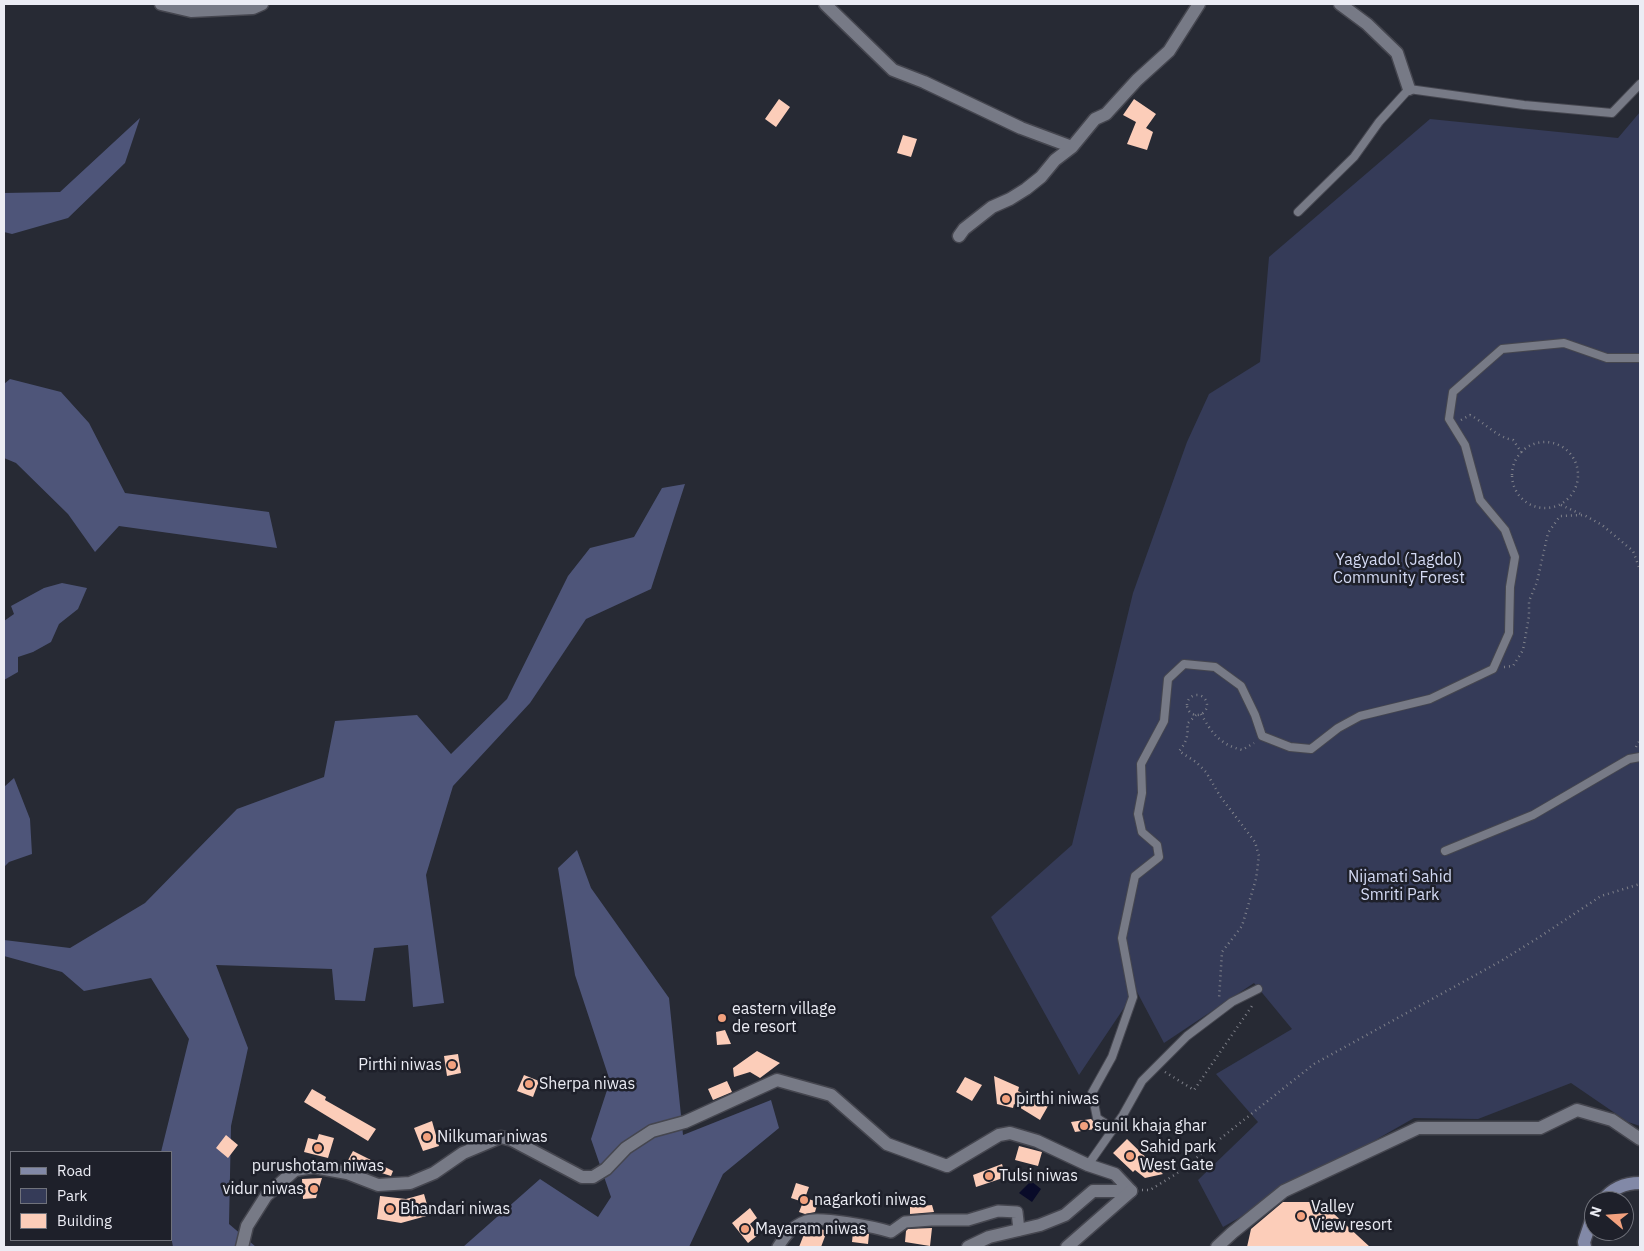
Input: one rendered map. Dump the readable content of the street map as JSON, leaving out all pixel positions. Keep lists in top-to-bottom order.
{
  "parks": ["Yagyadol (Jagdol) Community Forest", "Nijamati Sahid Smriti Park"],
  "places": [
    "eastern village de resort",
    "Pirthi niwas",
    "Sherpa niwas",
    "pirthi niwas",
    "sunil khaja ghar",
    "Nilkumar niwas",
    "purushotam niwas",
    "Sahid park West Gate",
    "Tulsi niwas",
    "vidur niwas",
    "nagarkoti niwas",
    "Bhandari niwas",
    "Valley View resort",
    "Mayaram niwas"
  ],
  "legend": ["Road", "Park", "Building"],
  "north": "left"
}
